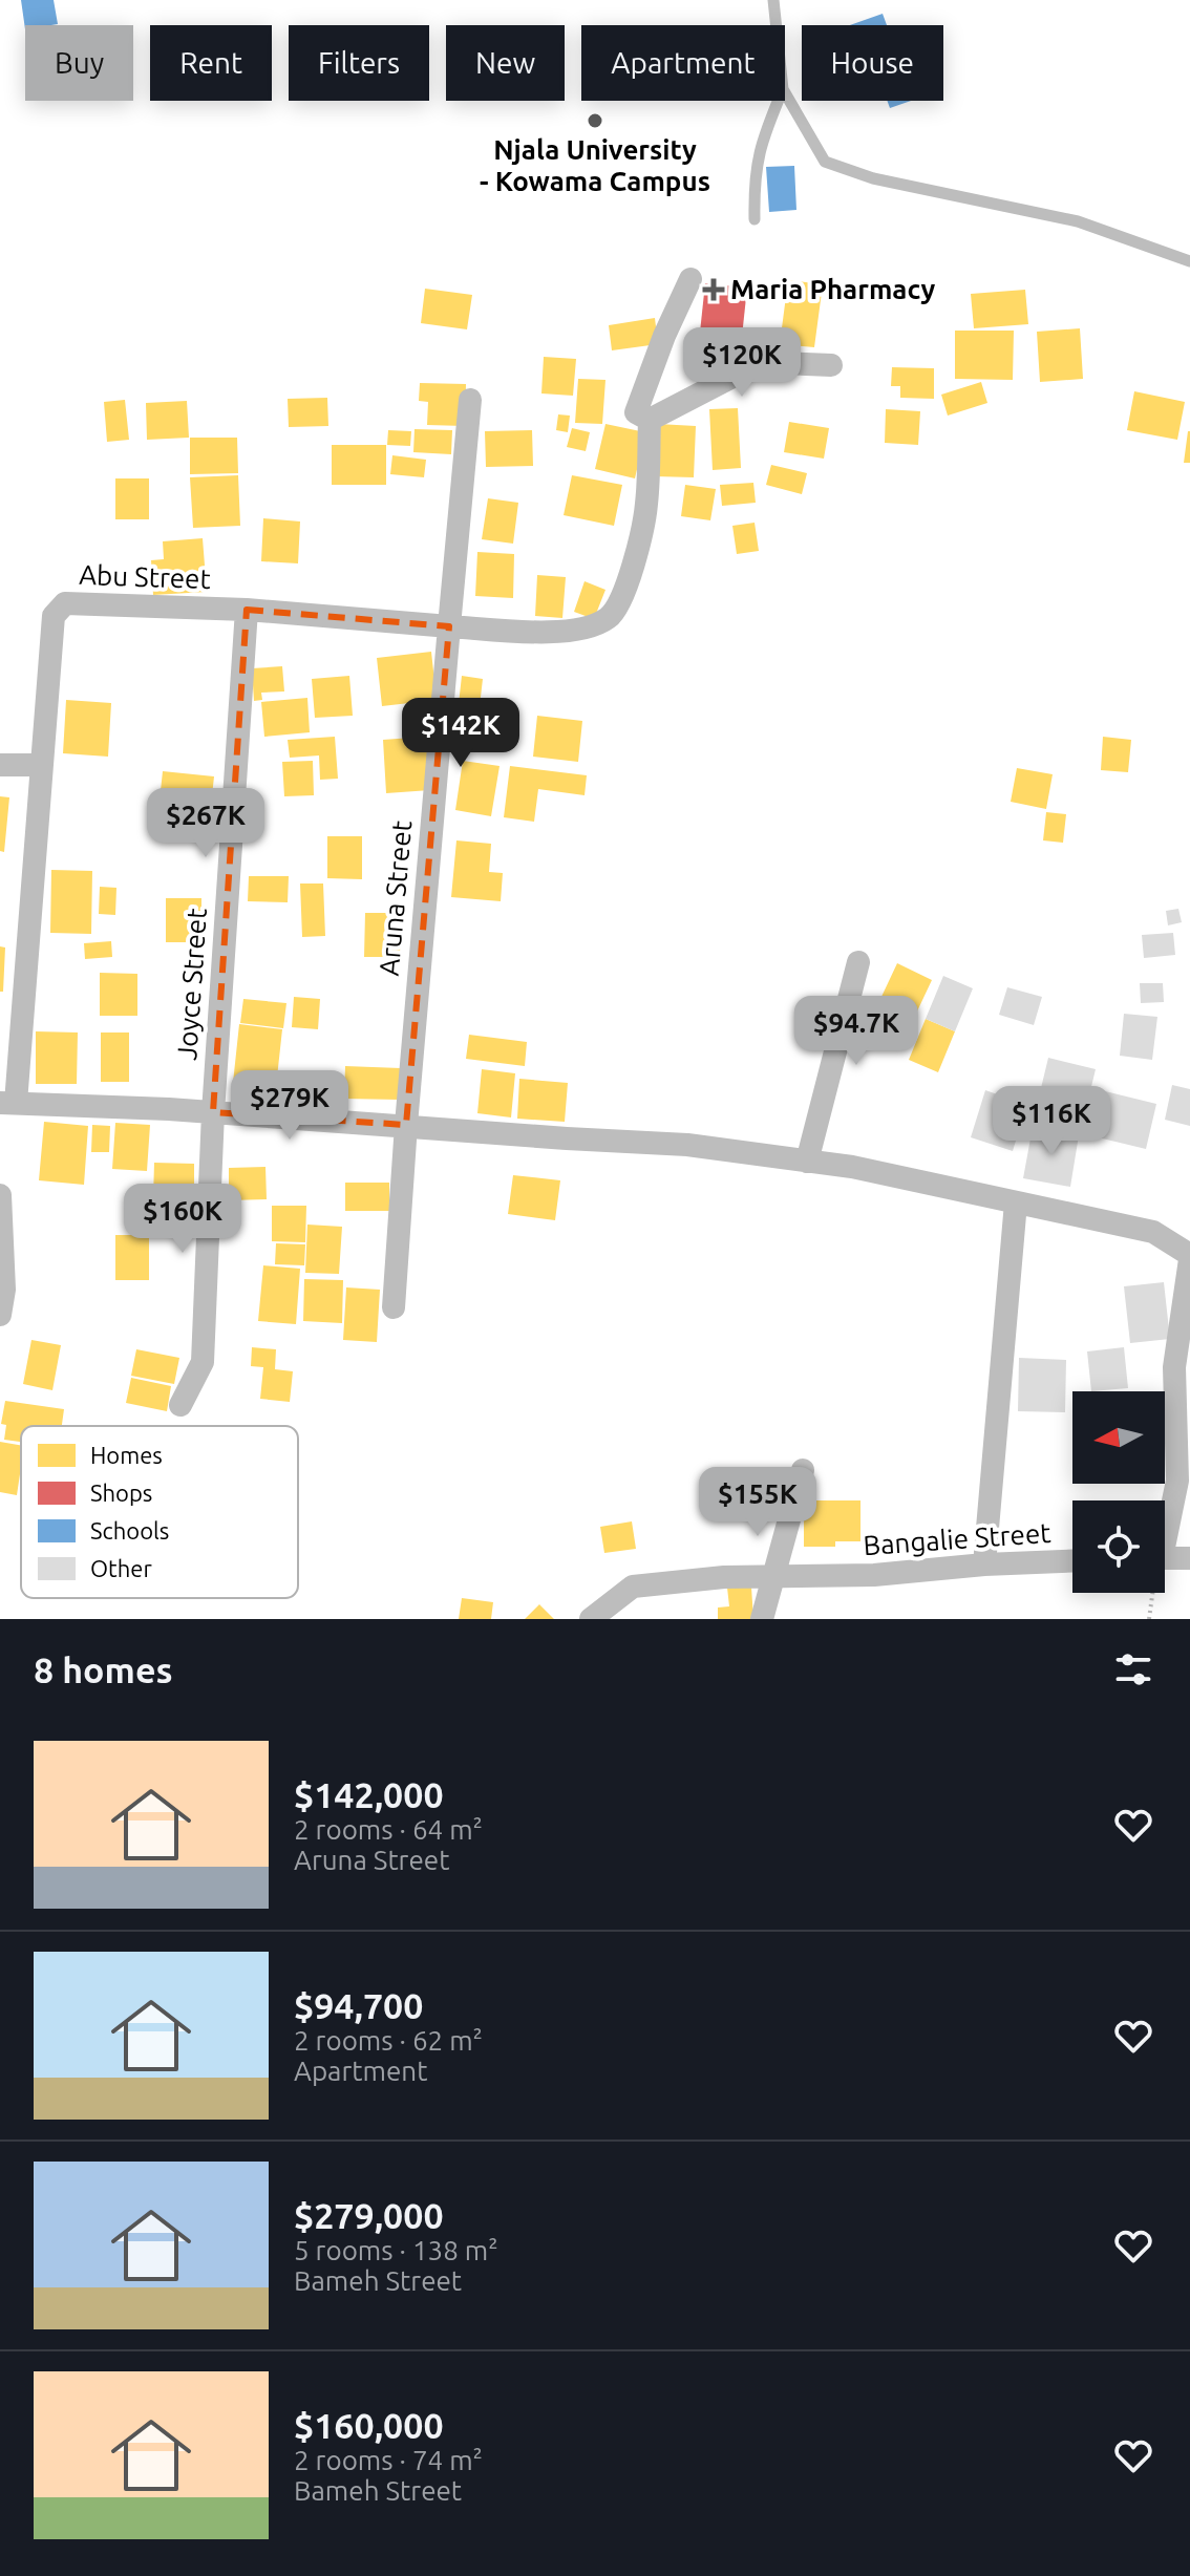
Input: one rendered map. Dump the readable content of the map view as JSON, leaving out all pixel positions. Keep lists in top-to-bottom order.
{
  "streets": {
    "street": [
      "Abu Street",
      "Aruna Street",
      "Joyce Street",
      "Bangalie Street"
    ]
  },
  "crossings": [
    ["Abu Street", "Aruna Street"],
    ["Abu Street", "Joyce Street"]
  ],
  "places": {
    "other": ["Njala University - Kowama Campus"],
    "health": ["Maria Pharmacy"]
  },
  "legend": [
    "Homes",
    "Shops",
    "Schools",
    "Other"
  ],
  "north": "left",
  "page": {
    "chip": [
      "Buy",
      "Rent",
      "Filters",
      "New",
      "Apartment",
      "House"
    ],
    "price": [
      "$120K",
      "$142K",
      "$267K",
      "$94.7K",
      "$279K",
      "$116K",
      "$160K",
      "$155K"
    ],
    "heading": "8 homes",
    "list": [
      {
        "name": "$142,000",
        "note": "2 rooms · 64 m² · Aruna Street"
      },
      {
        "name": "$94,700",
        "note": "2 rooms · 62 m² · Apartment"
      },
      {
        "name": "$279,000",
        "note": "5 rooms · 138 m² · Bameh Street"
      },
      {
        "name": "$160,000",
        "note": "2 rooms · 74 m² · Bameh Street"
      }
    ]
  }
}
